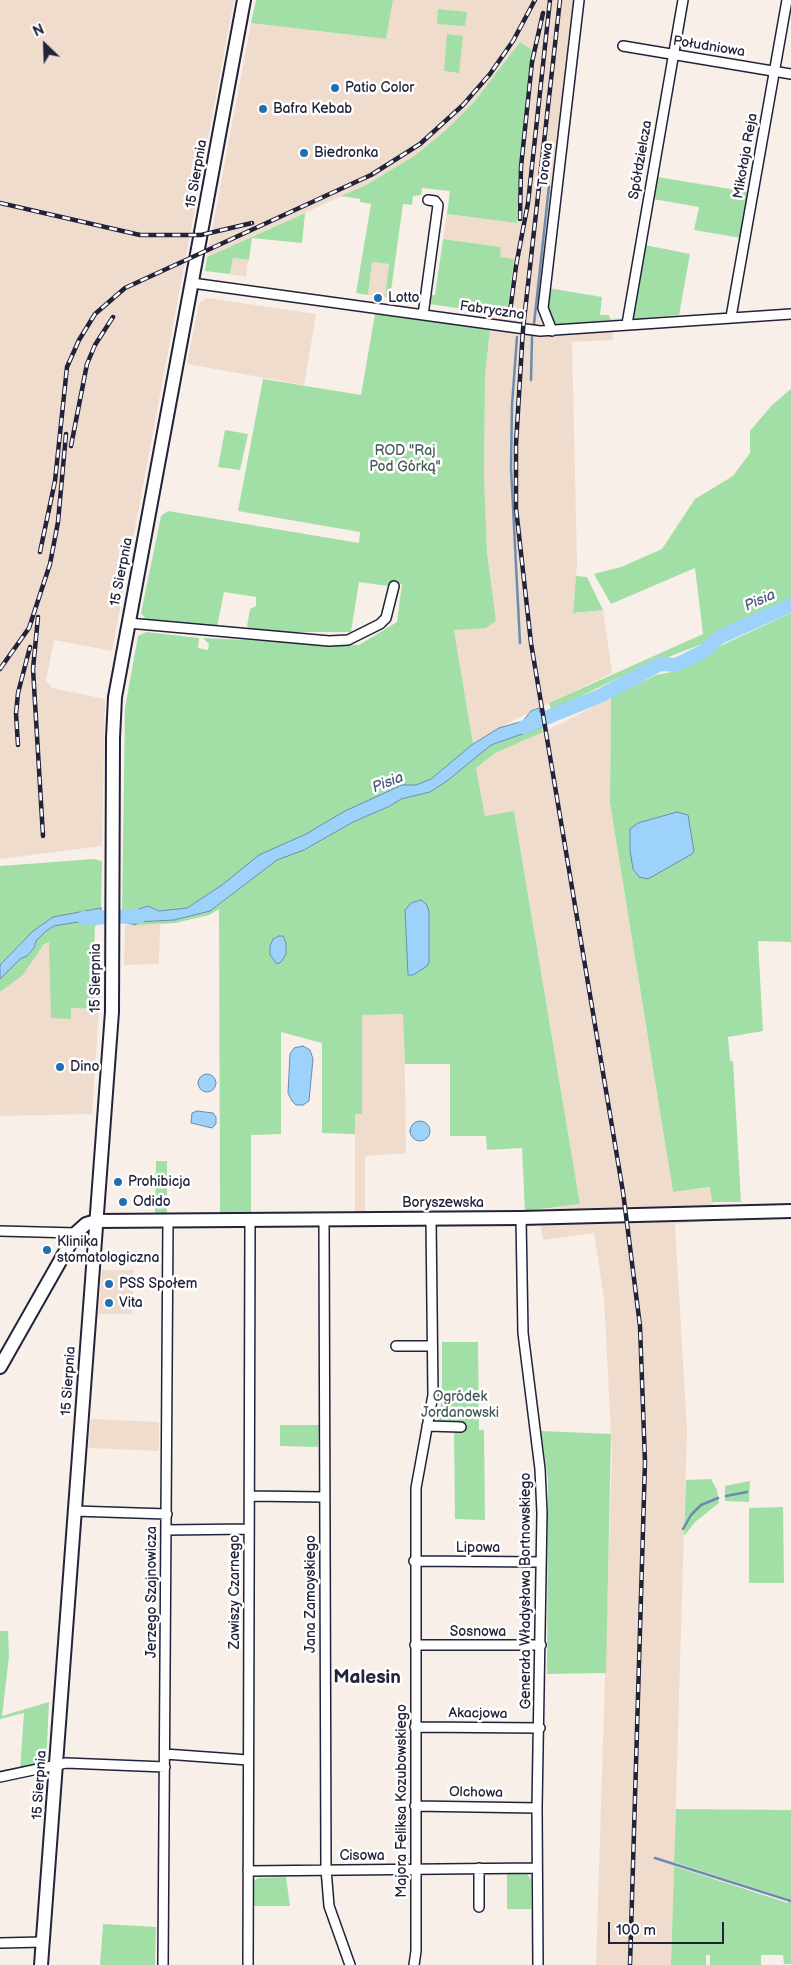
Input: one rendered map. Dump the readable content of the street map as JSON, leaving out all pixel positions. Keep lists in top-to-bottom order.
{
  "streets": {
    "main road": ["15 Sierpnia", "Boryszewska"],
    "street": [
      "Południowa",
      "Mikołaja Reja",
      "Spółdzielcza",
      "Torowa",
      "Fabryczna",
      "Lipowa",
      "Generała Władysława Bortnowskiego",
      "Jerzego Szajnowicza",
      "Zawiszy Czarnego",
      "Jana Zamoyskiego",
      "Sosnowa",
      "Akacjowa",
      "Olchowa",
      "Majora Feliksa Kozubowskiego",
      "Cisowa"
    ]
  },
  "crossings": [
    ["Południowa", "Mikołaja Reja"],
    ["Południowa", "Spółdzielcza"],
    ["Mikołaja Reja", "Fabryczna"],
    ["Spółdzielcza", "Fabryczna"],
    ["Torowa", "Fabryczna"],
    ["15 Sierpnia", "Fabryczna"],
    ["15 Sierpnia", "Boryszewska"],
    ["Boryszewska", "Generała Władysława Bortnowskiego"],
    ["Boryszewska", "Jerzego Szajnowicza"],
    ["Boryszewska", "Zawiszy Czarnego"],
    ["Boryszewska", "Jana Zamoyskiego"],
    ["Boryszewska", "Majora Feliksa Kozubowskiego"],
    ["Lipowa", "Generała Władysława Bortnowskiego"],
    ["Lipowa", "Majora Feliksa Kozubowskiego"],
    ["Generała Władysława Bortnowskiego", "Sosnowa"],
    ["Generała Władysława Bortnowskiego", "Akacjowa"],
    ["Generała Władysława Bortnowskiego", "Olchowa"],
    ["Generała Władysława Bortnowskiego", "Cisowa"],
    ["Zawiszy Czarnego", "Cisowa"],
    ["Jana Zamoyskiego", "Cisowa"],
    ["Sosnowa", "Majora Feliksa Kozubowskiego"],
    ["Akacjowa", "Majora Feliksa Kozubowskiego"],
    ["Olchowa", "Majora Feliksa Kozubowskiego"],
    ["Majora Feliksa Kozubowskiego", "Cisowa"]
  ],
  "districts": ["Malesin"],
  "water": ["Pisia"],
  "parks": ["ROD \"Raj Pod Górką\"", "Ogródek Jordanowski"],
  "places": [
    "Patio Color",
    "Bafra Kebab",
    "Biedronka",
    "Lotto",
    "Dino",
    "Prohibicja",
    "Odido",
    "Klinika stomatologiczna",
    "PSS Społem",
    "Vita"
  ],
  "scale_bar": "100 m",
  "north": "top left"
}
